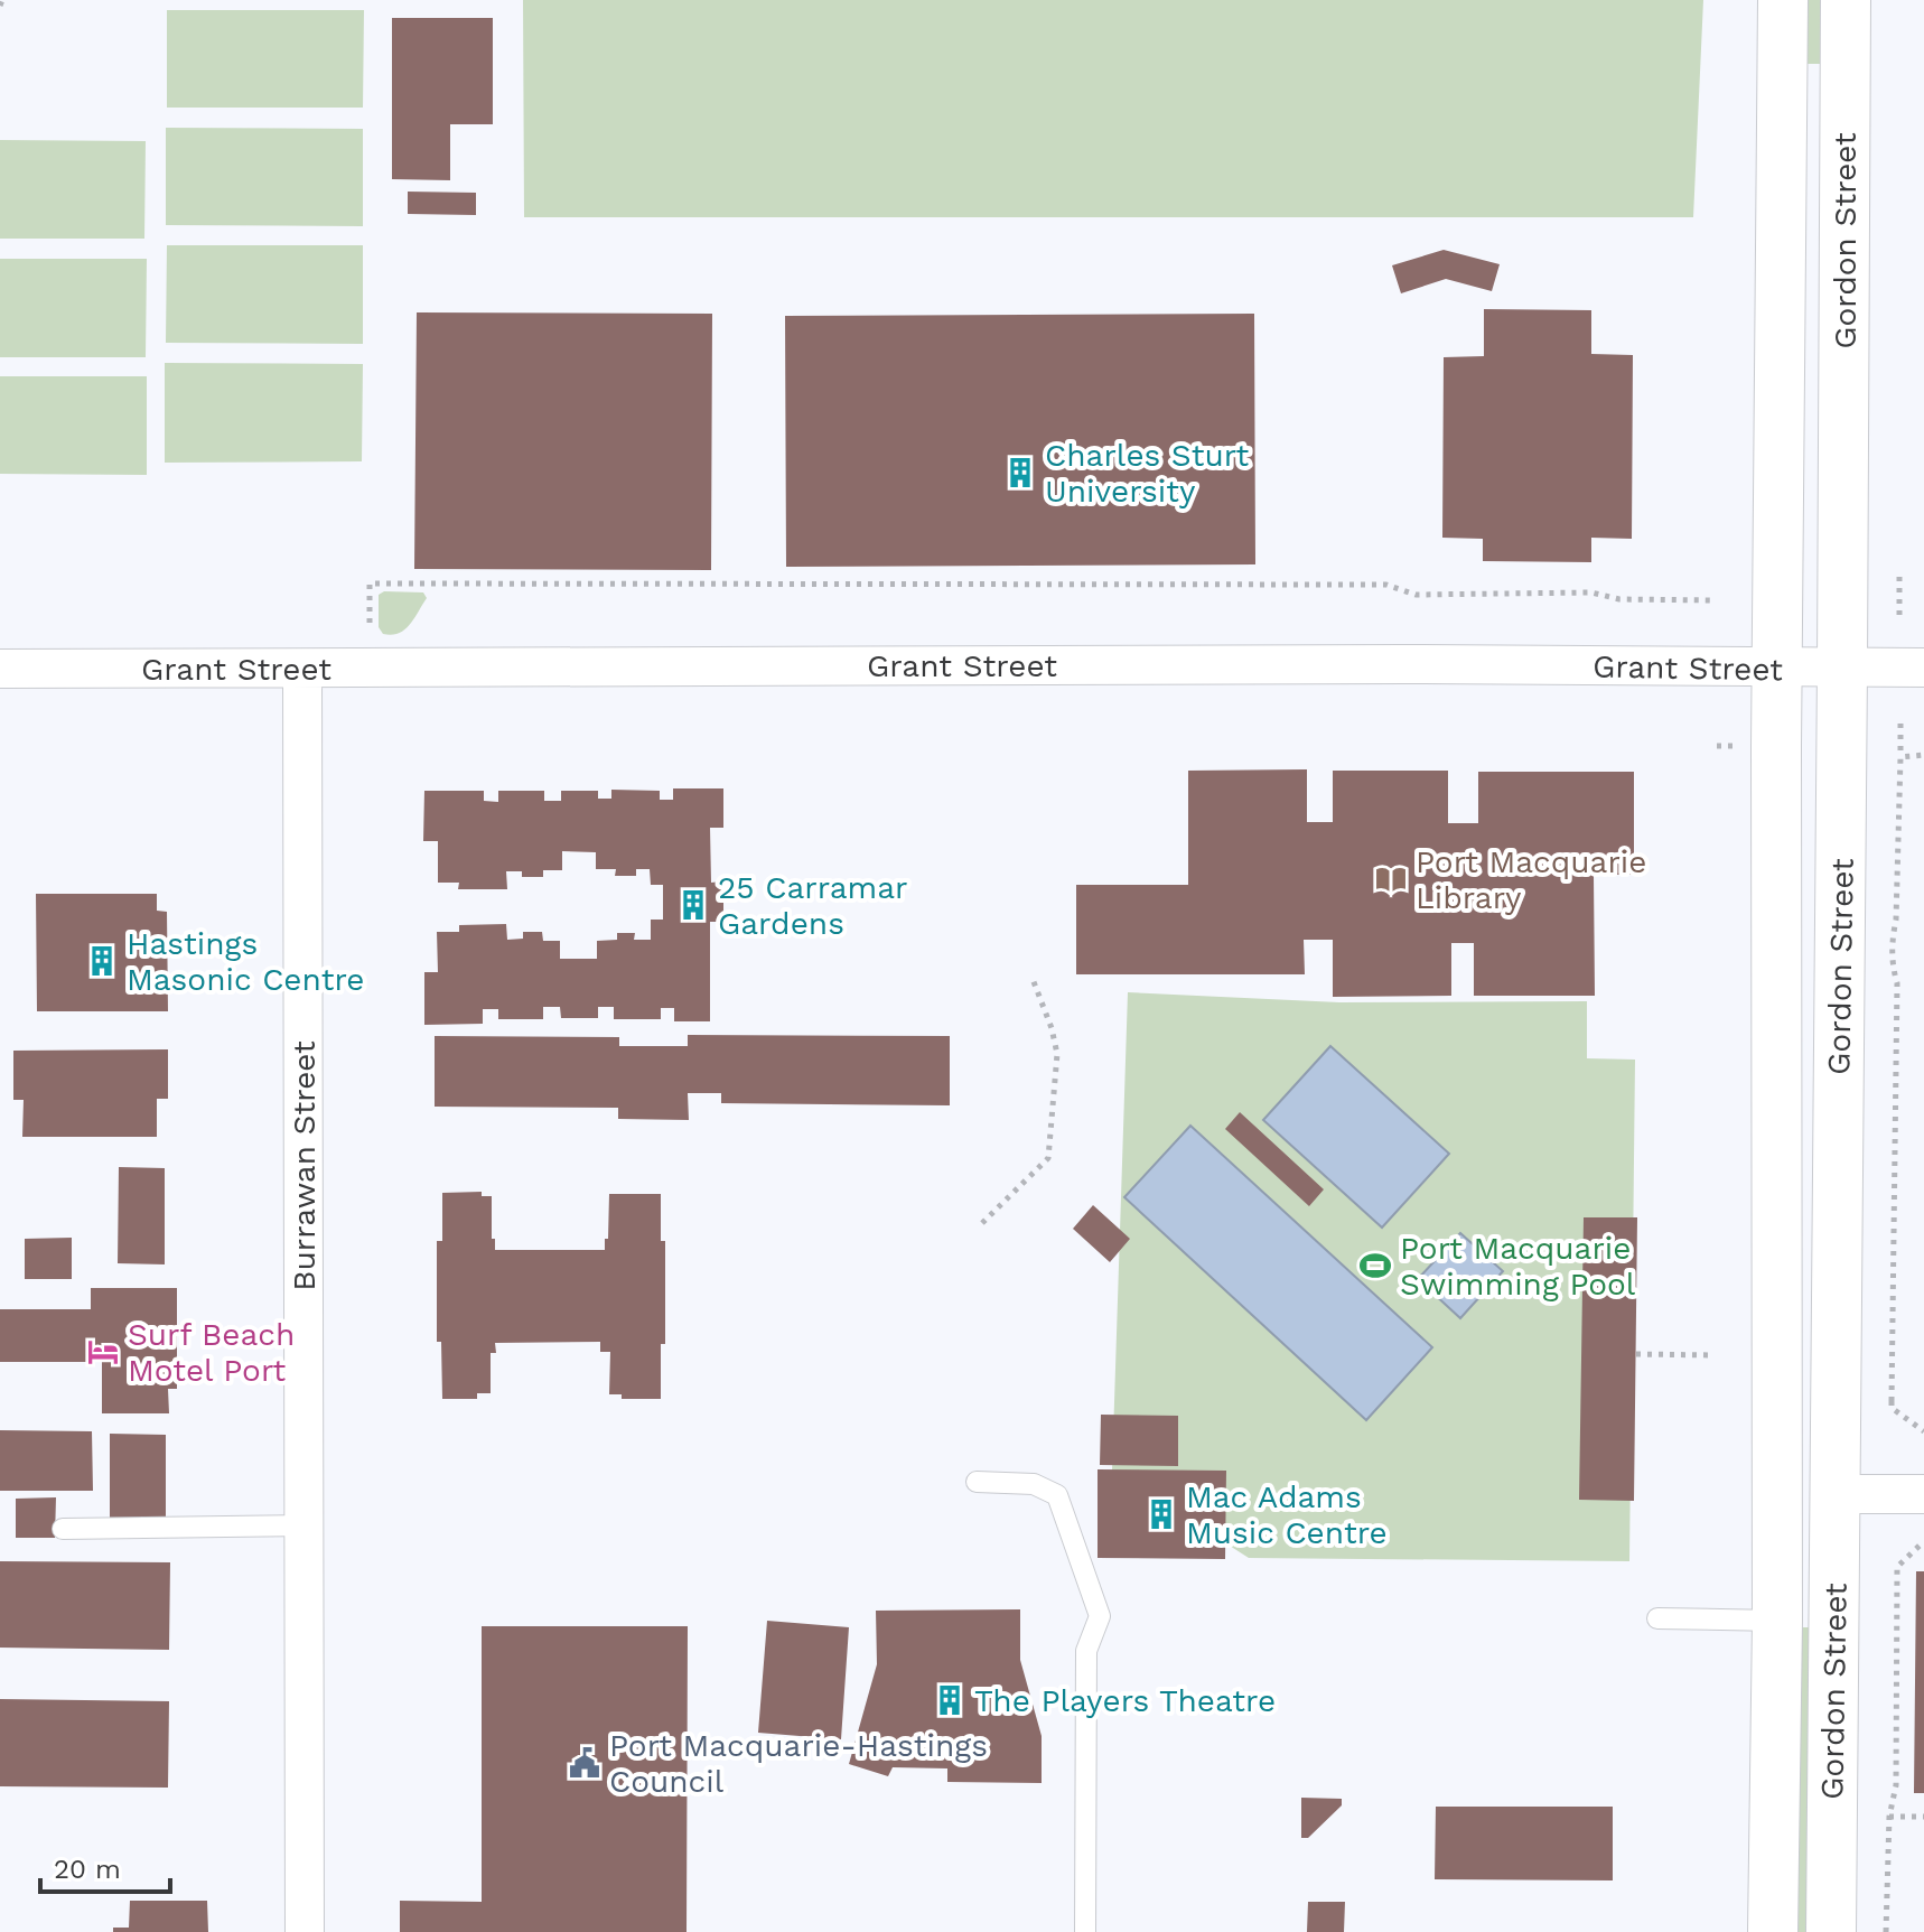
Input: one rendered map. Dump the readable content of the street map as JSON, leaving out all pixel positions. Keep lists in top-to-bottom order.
{
  "streets": {
    "main road": ["Gordon Street"],
    "street": ["Grant Street", "Burrawan Street"]
  },
  "crossings": [
    ["Gordon Street", "Grant Street"],
    ["Grant Street", "Burrawan Street"]
  ],
  "places": {
    "building": [
      "Charles Sturt University",
      "25 Carramar Gardens",
      "Hastings Masonic Centre",
      "Mac Adams Music Centre",
      "The Players Theatre"
    ],
    "library": ["Port Macquarie Library"],
    "sports": ["Port Macquarie Swimming Pool"],
    "hotel": ["Surf Beach Motel Port"],
    "public building": ["Port Macquarie-Hastings Council"]
  },
  "scale_bar": "20 m"
}
